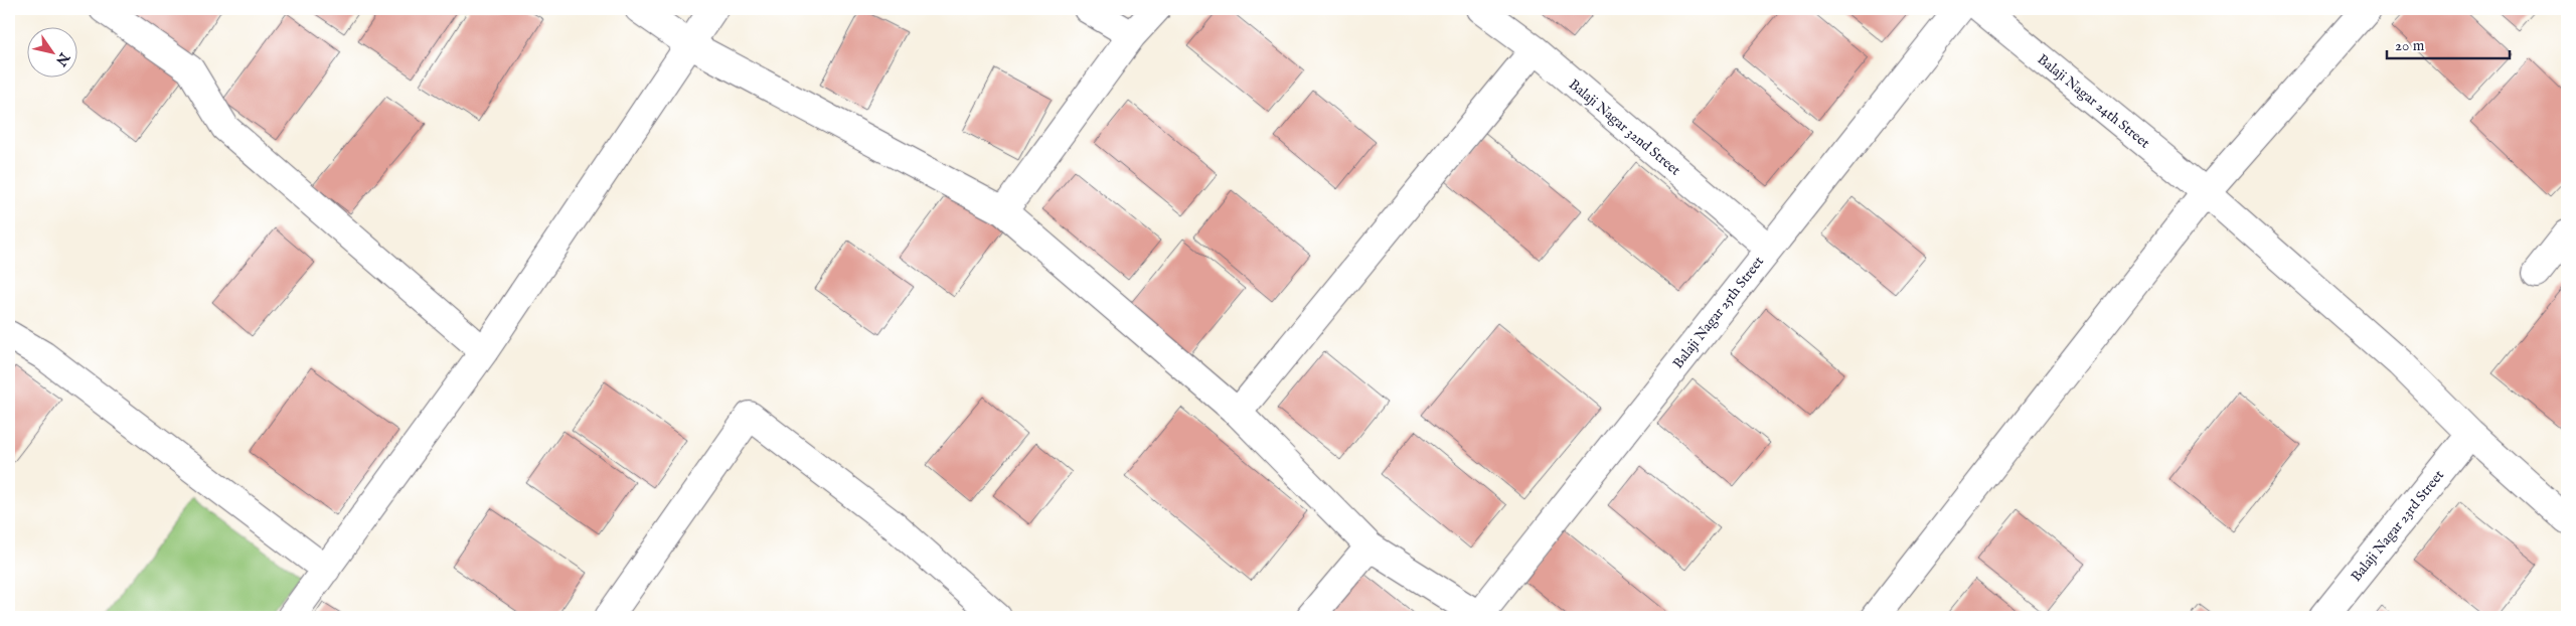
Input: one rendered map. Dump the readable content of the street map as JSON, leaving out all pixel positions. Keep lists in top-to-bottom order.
{
  "streets": {
    "street": [
      "Balaji Nagar 24th Street",
      "Balaji Nagar 32nd Street",
      "Balaji Nagar 25th Street",
      "Balaji Nagar 23rd Street"
    ]
  },
  "crossings": [
    ["Balaji Nagar 24th Street", "Balaji Nagar 23rd Street"],
    ["Balaji Nagar 32nd Street", "Balaji Nagar 25th Street"]
  ],
  "scale_bar": "20 m",
  "north": "bottom right"
}
